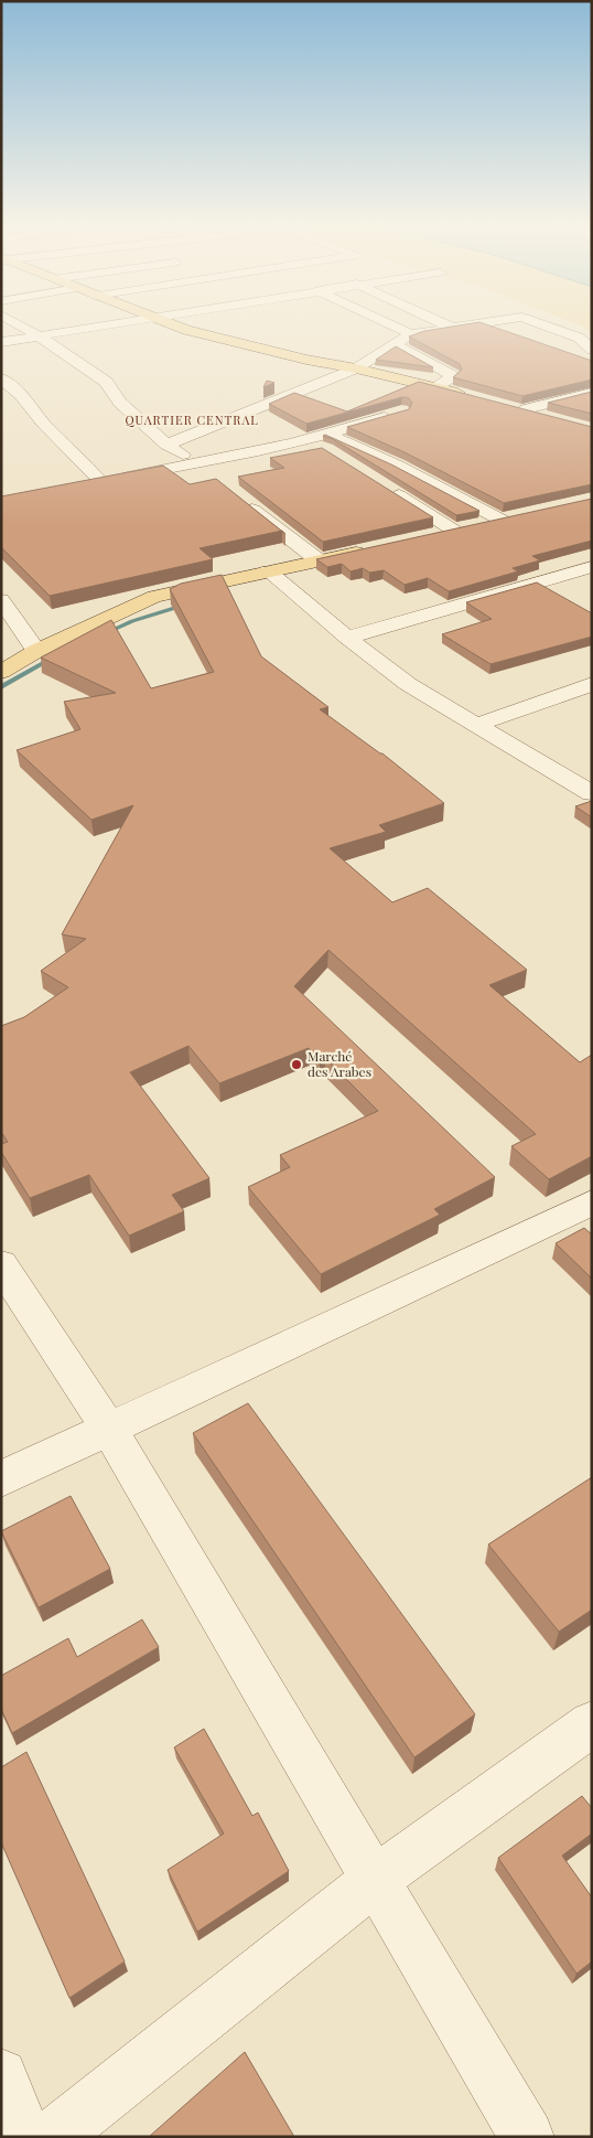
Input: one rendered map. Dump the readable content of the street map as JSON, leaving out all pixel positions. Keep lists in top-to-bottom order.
{
  "districts": ["QUARTIER CENTRAL"],
  "places": ["Marché des Arabes"]
}
